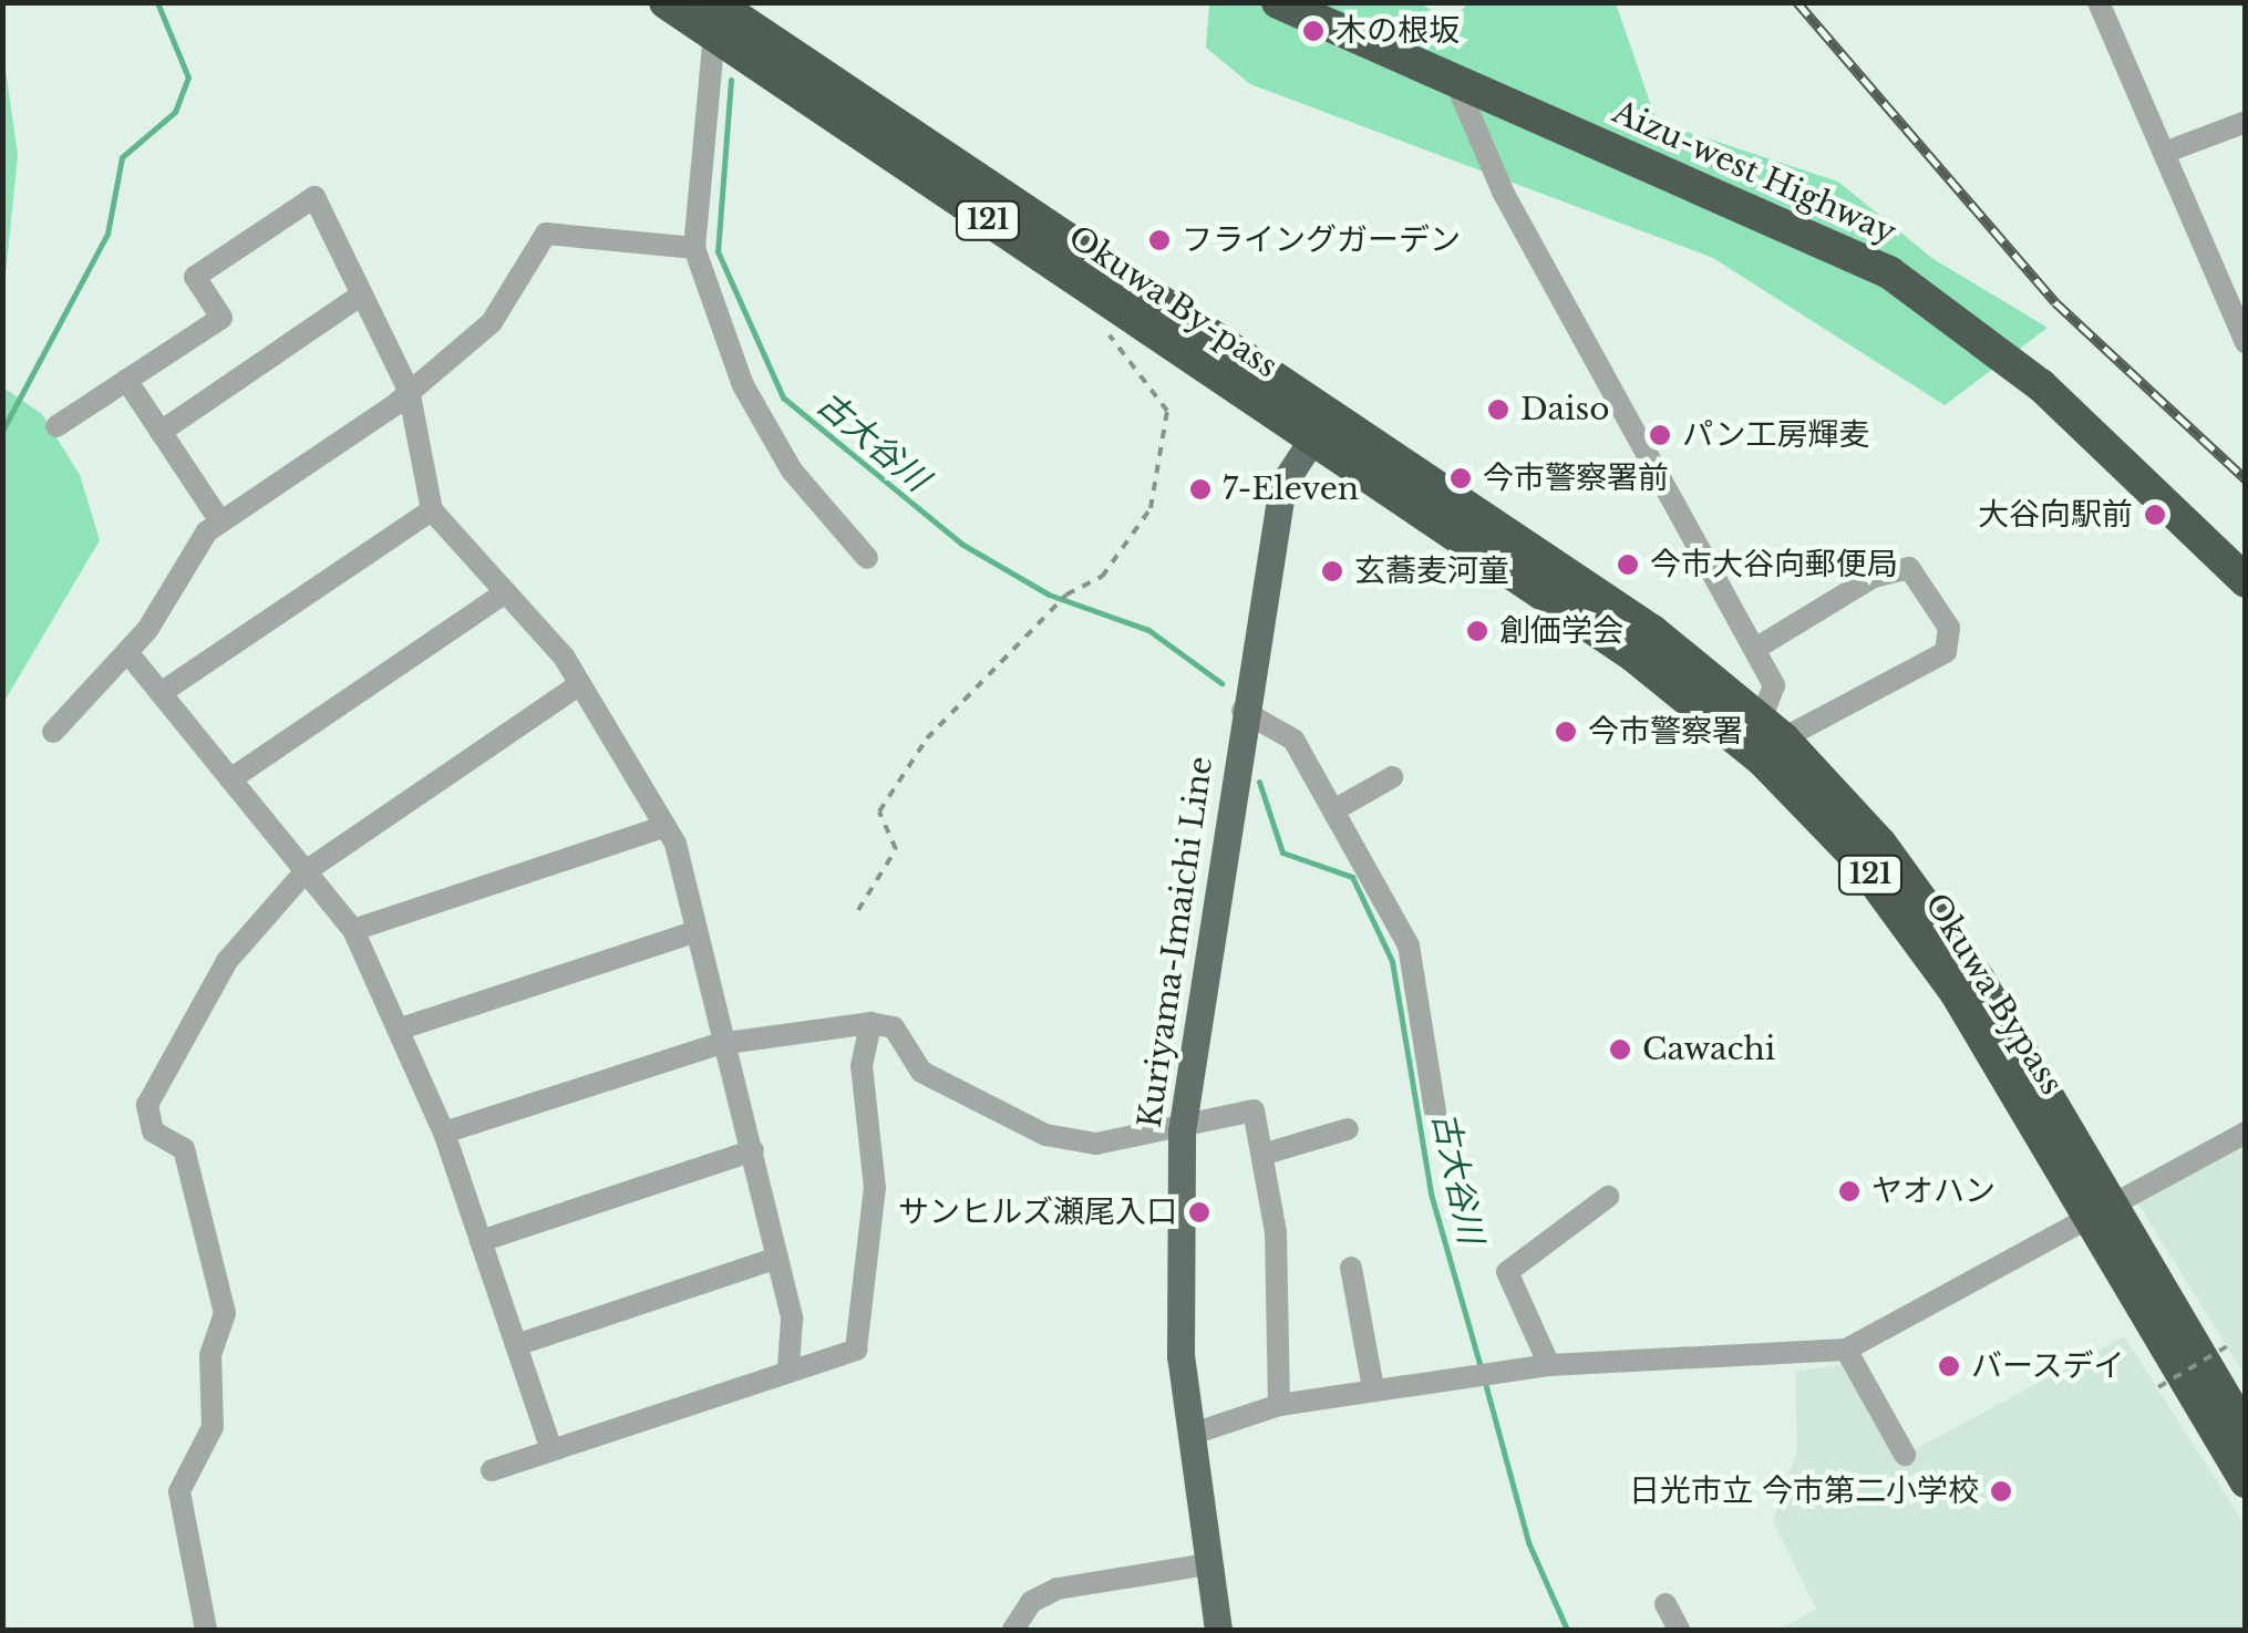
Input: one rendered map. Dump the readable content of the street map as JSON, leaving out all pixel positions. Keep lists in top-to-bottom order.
{
  "streets": {
    "highway": [
      "Aizu-west Highway",
      "121",
      "Okuwa By-pass",
      "Okuwa Bypass"
    ],
    "main road": ["Kuriyama-Imaichi Line"]
  },
  "crossings": [
    ["Okuwa By-pass", "Kuriyama-Imaichi Line"],
    ["Okuwa By-pass", "Okuwa Bypass"],
    ["Kuriyama-Imaichi Line", "Okuwa Bypass"]
  ],
  "water": ["古大谷川"],
  "places": [
    "木の根坂",
    "フライングガーデン",
    "Daiso",
    "パン工房輝麦",
    "今市警察署前",
    "7-Eleven",
    "大谷向駅前",
    "今市大谷向郵便局",
    "玄蕎麦河童",
    "創価学会",
    "今市警察署",
    "Cawachi",
    "ヤオハン",
    "サンヒルズ瀬尾入口",
    "バースデイ",
    "日光市立 今市第二小学校"
  ]
}
